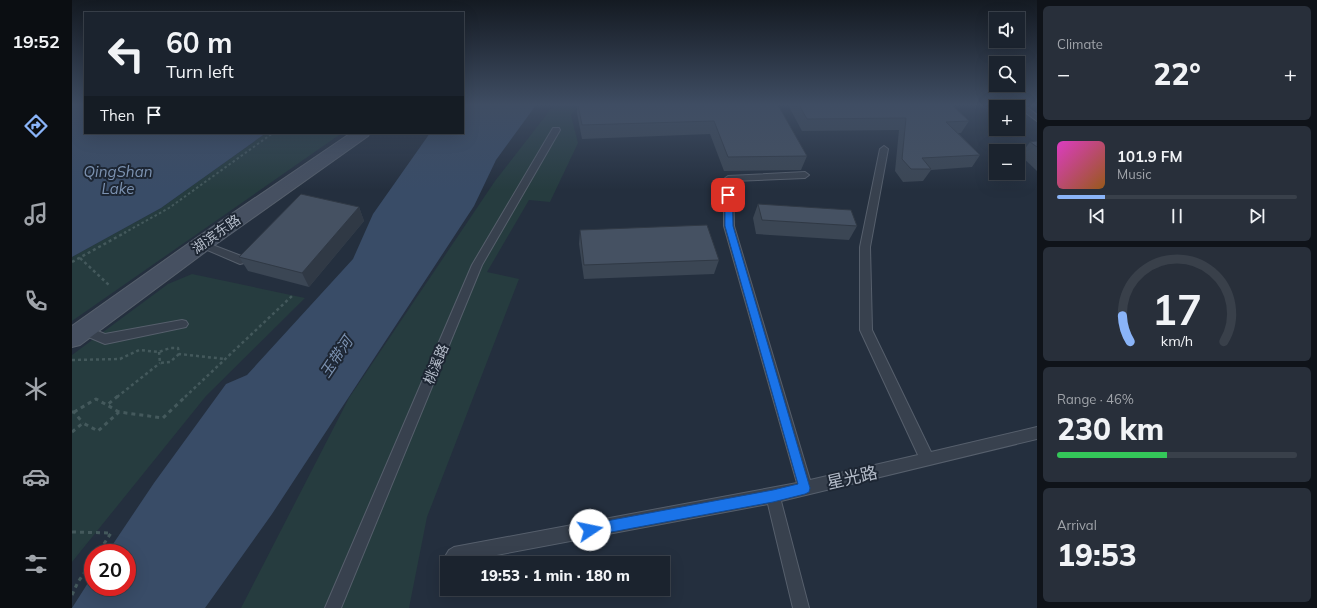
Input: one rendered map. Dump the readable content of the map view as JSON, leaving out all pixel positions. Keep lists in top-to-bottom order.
{
  "streets": {
    "street": ["湖滨东路"],
    "lane": ["桃溪路", "星光路"]
  },
  "water": ["QingShan Lake", "玉带河"],
  "page": {
    "tabs": "19:52",
    "tile": [
      "Climate",
      ["Range · 46%", "230 km"],
      ["Arrival", "19:53"]
    ],
    "map_buttons": ["+", "−"],
    "turn": ["60 m", "Turn left"],
    "heat": ["−", "22°", "+"],
    "then": "Then",
    "song": ["101.9 FM", "Music"],
    "limit": "20",
    "trip": "19:53 · 1 min · 180 m",
    "gauge": ["17", "km/h"]
  }
}
